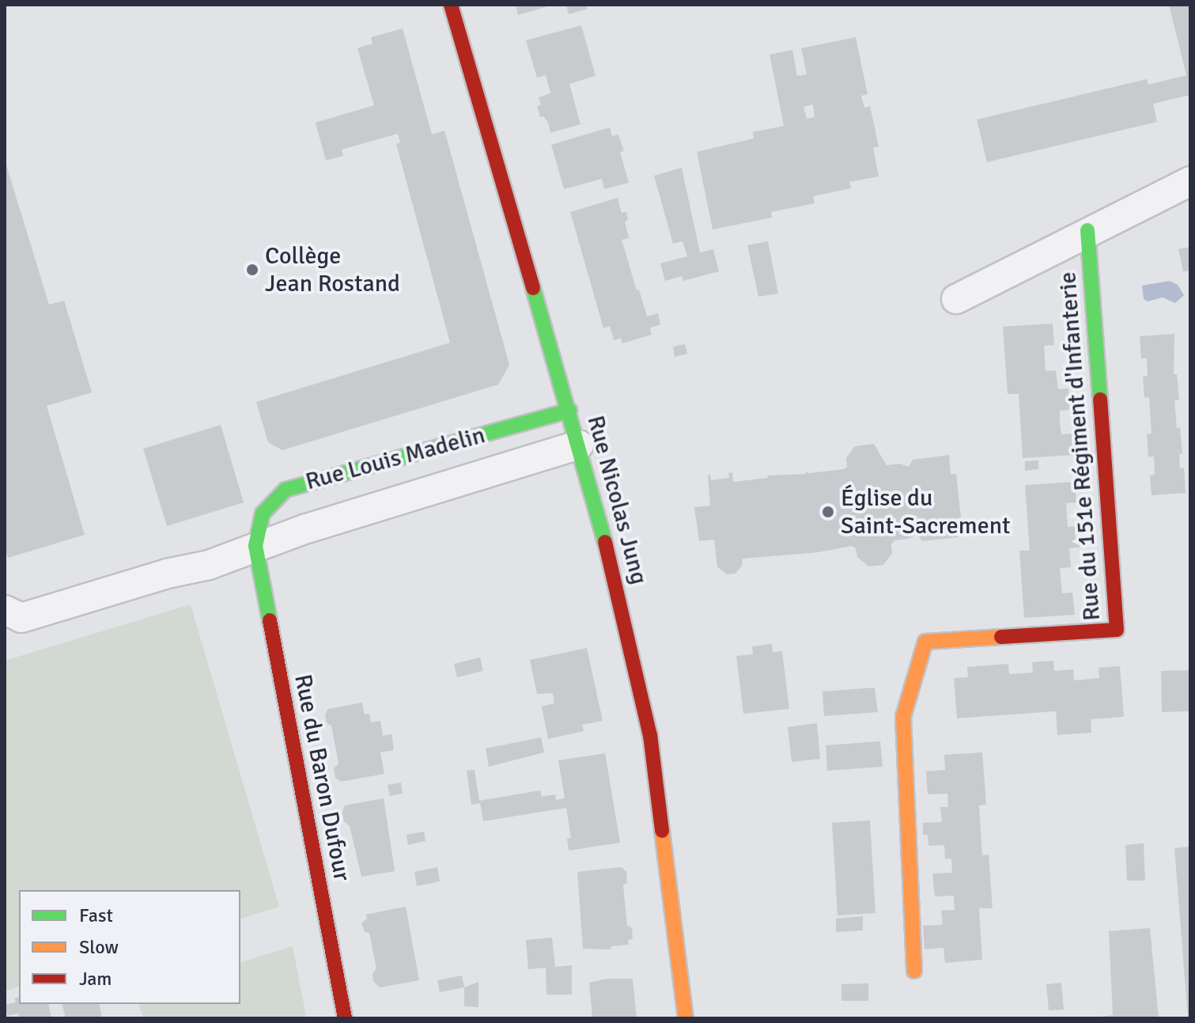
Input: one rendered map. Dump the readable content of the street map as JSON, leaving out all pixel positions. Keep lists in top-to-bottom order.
{
  "streets": {
    "street": [
      "Rue du 151e Régiment d'Infanterie",
      "Rue Louis Madelin",
      "Rue Nicolas Jung",
      "Rue du Baron Dufour"
    ]
  },
  "crossings": [
    ["Rue Louis Madelin", "Rue Nicolas Jung"],
    ["Rue Louis Madelin", "Rue du Baron Dufour"]
  ],
  "places": ["Collège Jean Rostand", "Église du Saint-Sacrement"],
  "legend": ["Fast", "Slow", "Jam"]
}
